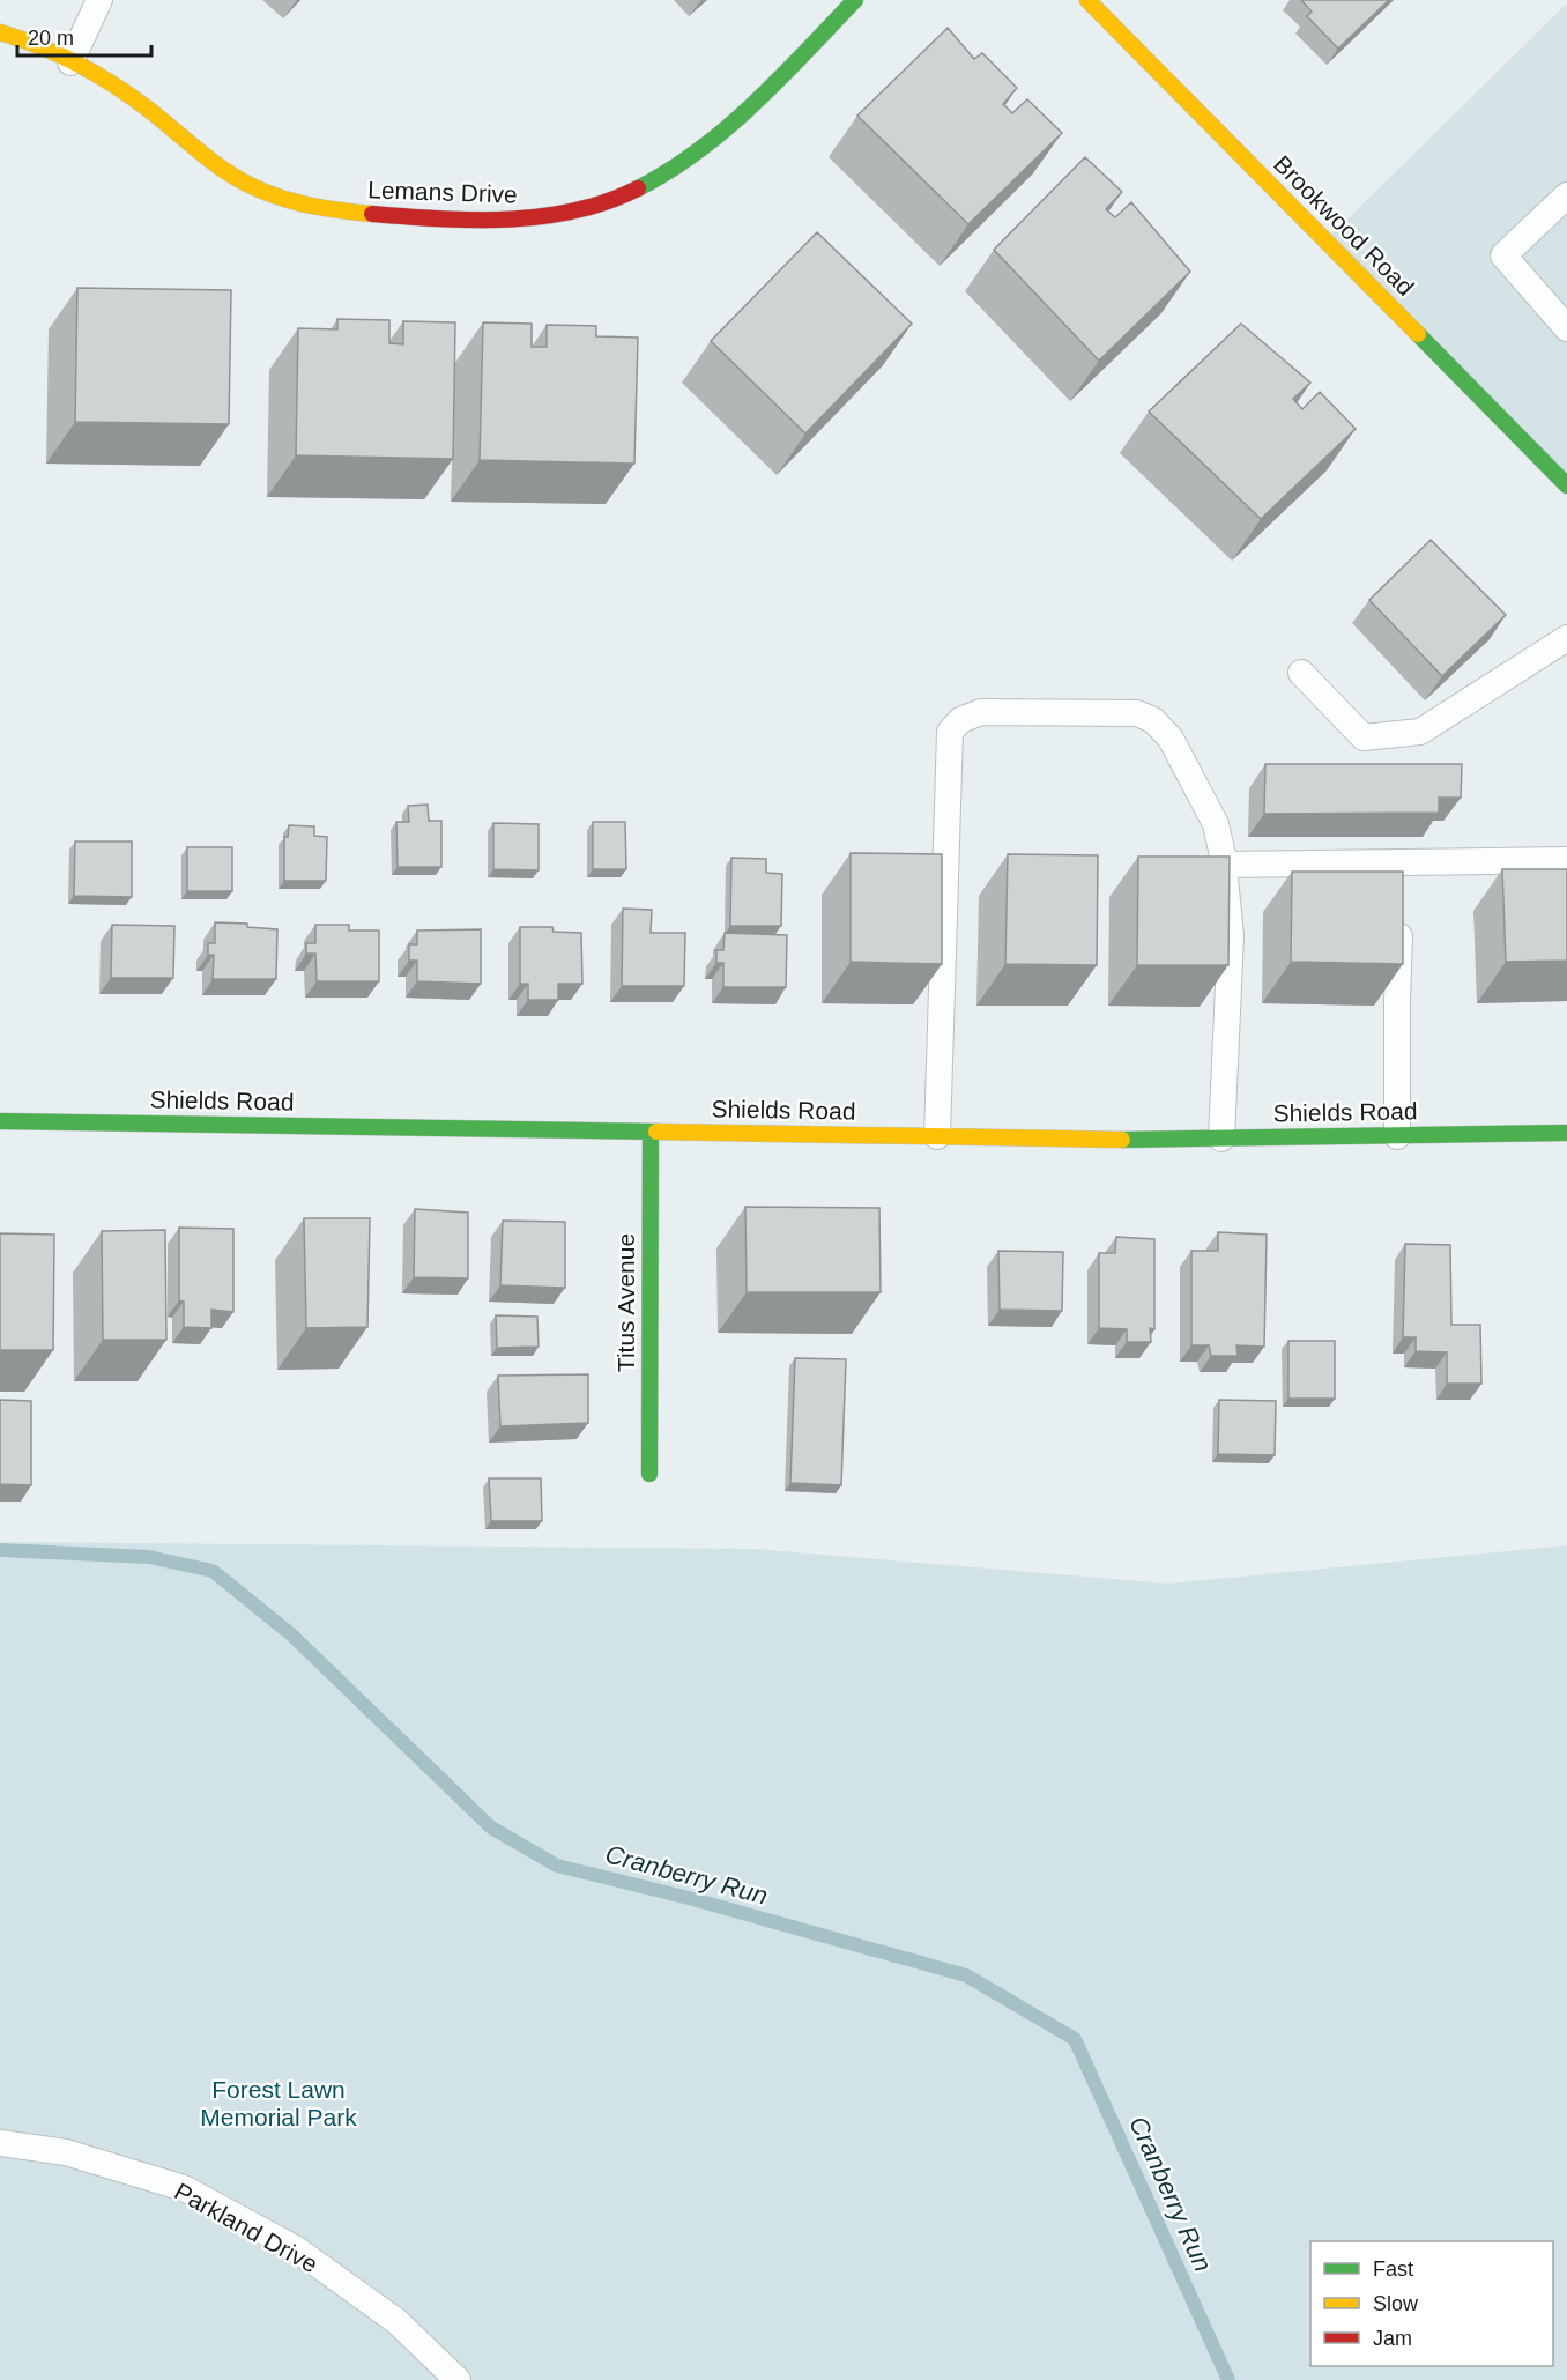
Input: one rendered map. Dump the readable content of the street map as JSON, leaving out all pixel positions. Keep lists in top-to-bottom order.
{
  "streets": {
    "street": [
      "Lemans Drive",
      "Brookwood Road",
      "Shields Road",
      "Titus Avenue"
    ],
    "lane": ["Parkland Drive"]
  },
  "crossings": [
    ["Shields Road", "Titus Avenue"]
  ],
  "water": ["Cranberry Run"],
  "parks": ["Forest Lawn Memorial Park"],
  "legend": ["Fast", "Slow", "Jam"],
  "scale_bar": "20 m"
}
